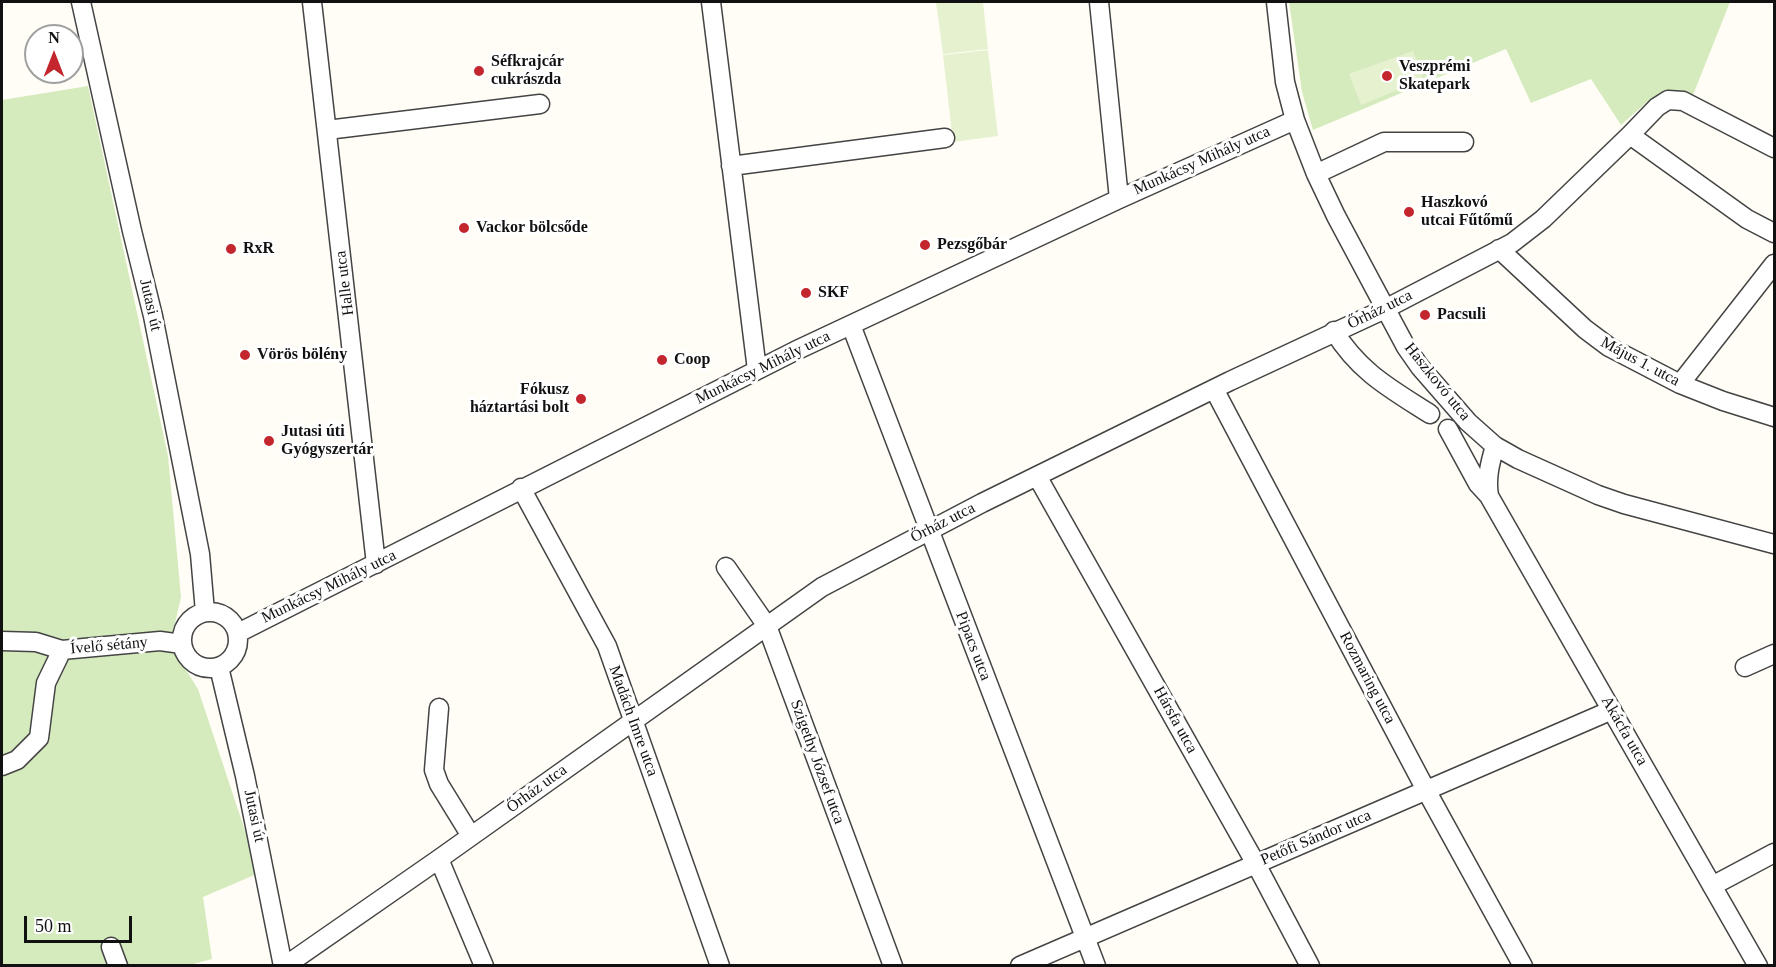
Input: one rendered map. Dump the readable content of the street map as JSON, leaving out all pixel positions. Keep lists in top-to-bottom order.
{
  "streets": {
    "street": [
      "Munkácsy Mihály utca",
      "Halle utca",
      "Jutasi út",
      "Őrház utca",
      "Május 1. utca",
      "Haszkovó utca",
      "Ívelő sétány",
      "Pipacs utca",
      "Rozmaring utca",
      "Hársfa utca",
      "Madách Imre utca",
      "Akácfa utca",
      "Szigethy József utca",
      "Petőfi Sándor utca"
    ]
  },
  "crossings": [
    ["Munkácsy Mihály utca", "Halle utca"],
    ["Munkácsy Mihály utca", "Jutasi út"],
    ["Munkácsy Mihály utca", "Haszkovó utca"],
    ["Munkácsy Mihály utca", "Ívelő sétány"],
    ["Munkácsy Mihály utca", "Pipacs utca"],
    ["Munkácsy Mihály utca", "Madách Imre utca"],
    ["Jutasi út", "Őrház utca"],
    ["Jutasi út", "Ívelő sétány"],
    ["Őrház utca", "Május 1. utca"],
    ["Őrház utca", "Haszkovó utca"],
    ["Őrház utca", "Pipacs utca"],
    ["Őrház utca", "Rozmaring utca"],
    ["Őrház utca", "Hársfa utca"],
    ["Őrház utca", "Madách Imre utca"],
    ["Őrház utca", "Szigethy József utca"],
    ["Pipacs utca", "Petőfi Sándor utca"],
    ["Rozmaring utca", "Petőfi Sándor utca"],
    ["Hársfa utca", "Petőfi Sándor utca"],
    ["Akácfa utca", "Petőfi Sándor utca"]
  ],
  "places": [
    "Séfkrajcár cukrászda",
    "Veszprémi Skatepark",
    "Haszkovó utcai Fűtőmű",
    "Vackor bölcsőde",
    "Pezsgőbár",
    "RxR",
    "SKF",
    "Pacsuli",
    "Vörös bölény",
    "Coop",
    "Fókusz háztartási bolt",
    "Jutasi úti Gyógyszertár"
  ],
  "scale_bar": "50 m",
  "north": "top"
}
